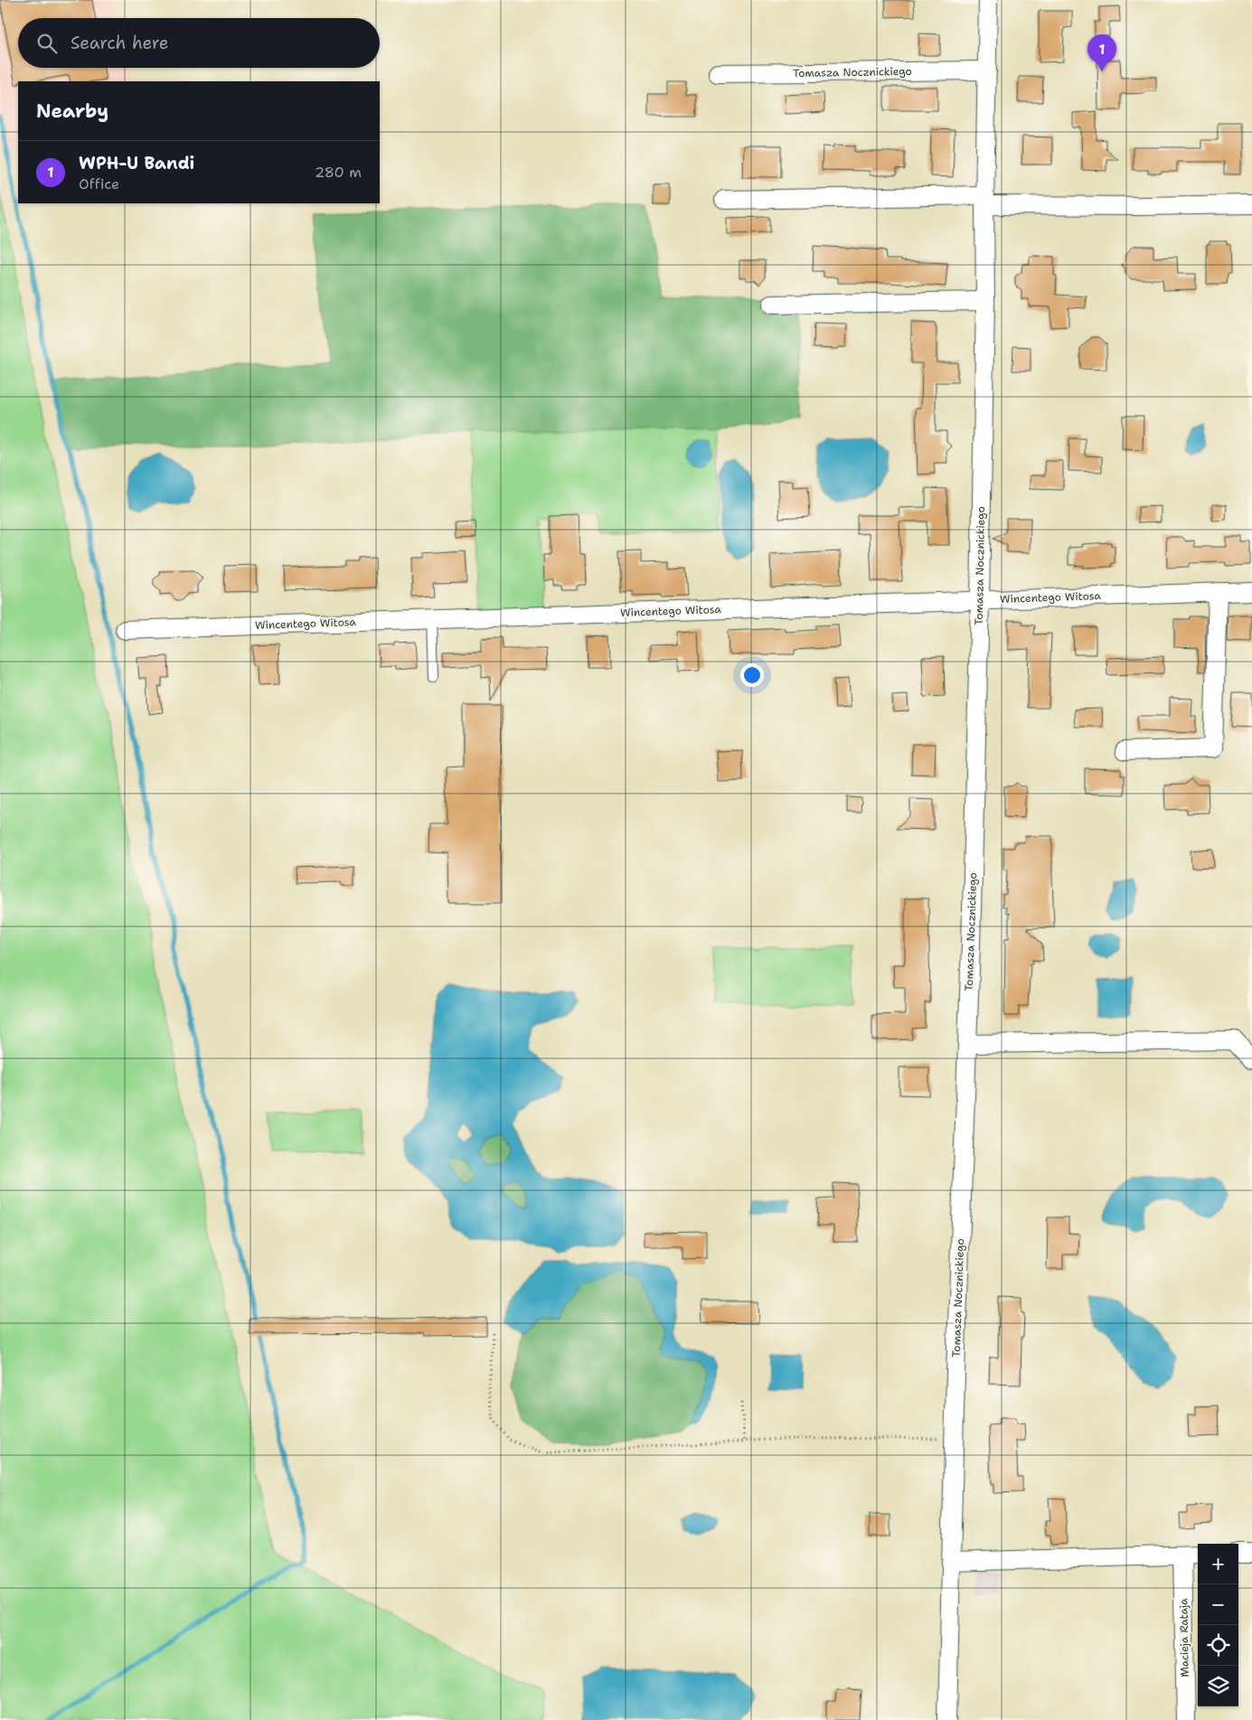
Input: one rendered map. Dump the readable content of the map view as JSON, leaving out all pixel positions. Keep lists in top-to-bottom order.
{
  "streets": {
    "street": ["Tomasza Nocznickiego", "Wincentego Witosa", "Macieja Rataja"]
  },
  "crossings": [
    ["Tomasza Nocznickiego", "Wincentego Witosa"]
  ],
  "page": {
    "search": "Search here",
    "pins": "1",
    "heading": "Nearby",
    "list": [
      {
        "mark": "1",
        "name": "WPH-U Bandi",
        "note": "Office",
        "value": "280 m"
      }
    ],
    "map_buttons": ["+", "−"]
  }
}
